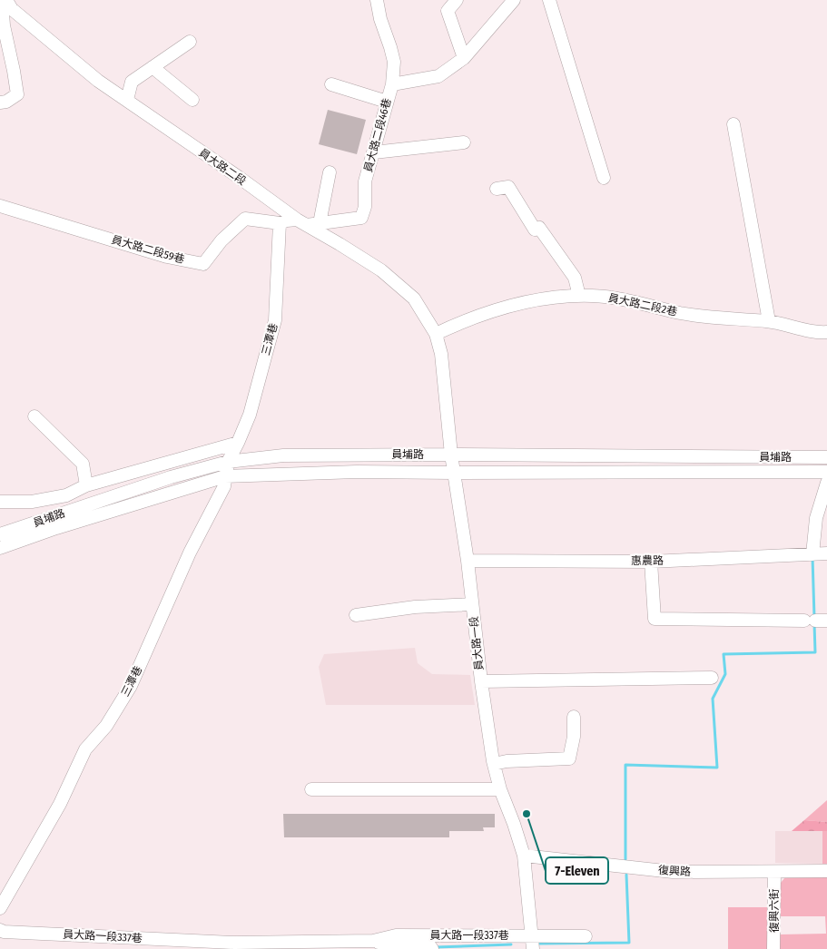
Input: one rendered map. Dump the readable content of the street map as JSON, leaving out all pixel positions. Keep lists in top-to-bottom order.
{
  "streets": {
    "street": [
      "員大路二段46巷",
      "員大路二段",
      "員大路二段59巷",
      "員大路二段2巷",
      "三潭巷",
      "員埔路",
      "惠農路",
      "員大路一段",
      "復興路",
      "復興六街",
      "員大路一段337巷"
    ]
  },
  "crossings": [
    ["員大路二段46巷", "員大路二段"],
    ["員大路二段", "員大路二段2巷"],
    ["員大路二段", "員大路一段"],
    ["員大路二段59巷", "三潭巷"],
    ["員大路二段2巷", "員大路一段"],
    ["三潭巷", "員埔路"],
    ["員埔路", "員大路一段"],
    ["惠農路", "員大路一段"],
    ["員大路一段", "復興路"],
    ["員大路一段", "員大路一段337巷"],
    ["復興路", "復興六街"]
  ],
  "places": ["7-Eleven"]
}
